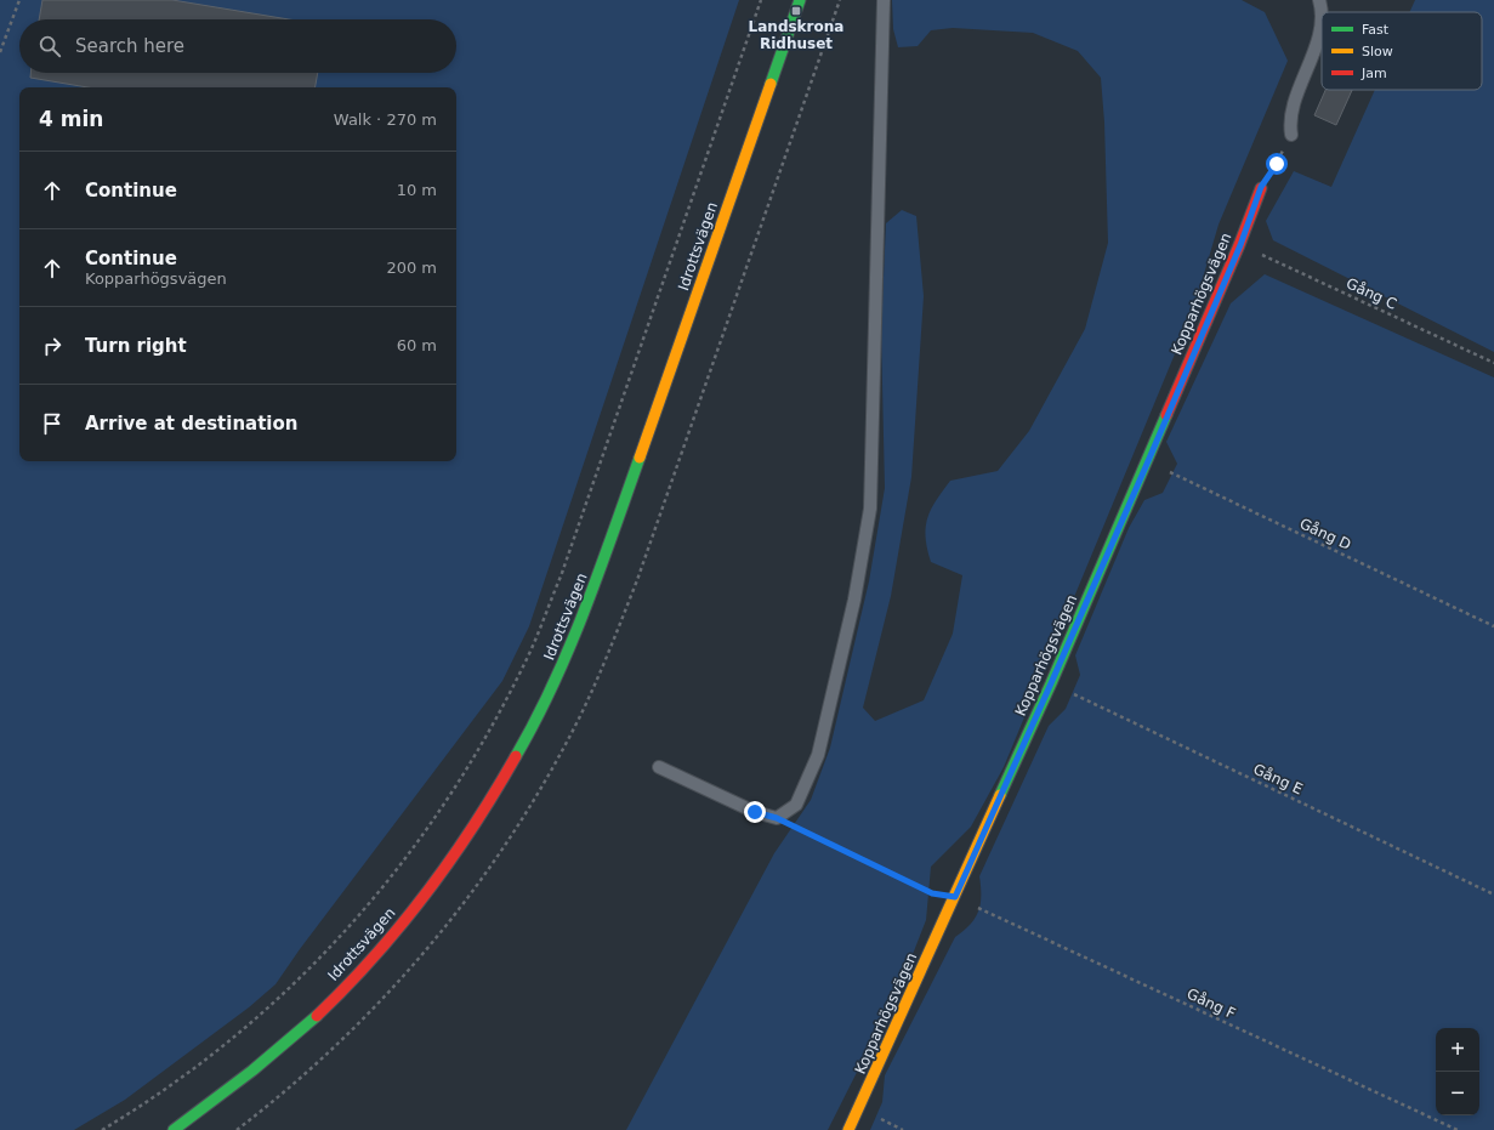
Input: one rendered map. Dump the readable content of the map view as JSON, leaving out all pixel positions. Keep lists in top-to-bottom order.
{
  "streets": {
    "street": ["Idrottsvägen", "Kopparhögsvägen"],
    "path": [
      "Gång C",
      "Gång D",
      "Gång E",
      "Gång F"
    ]
  },
  "crossings": [
    ["Kopparhögsvägen", "Gång C"],
    ["Kopparhögsvägen", "Gång D"],
    ["Kopparhögsvägen", "Gång E"],
    ["Kopparhögsvägen", "Gång F"]
  ],
  "places": {
    "transit": ["Landskrona Ridhuset"]
  },
  "legend": ["Fast", "Slow", "Jam"],
  "page": {
    "search": "Search here",
    "heading": ["4 min", "Walk · 270 m"],
    "list": [
      ["Continue", "10 m"],
      ["Continue", "Kopparhögsvägen", "200 m"],
      ["Turn right", "60 m"],
      "Arrive at destination"
    ],
    "map_buttons": ["+", "−"]
  }
}
